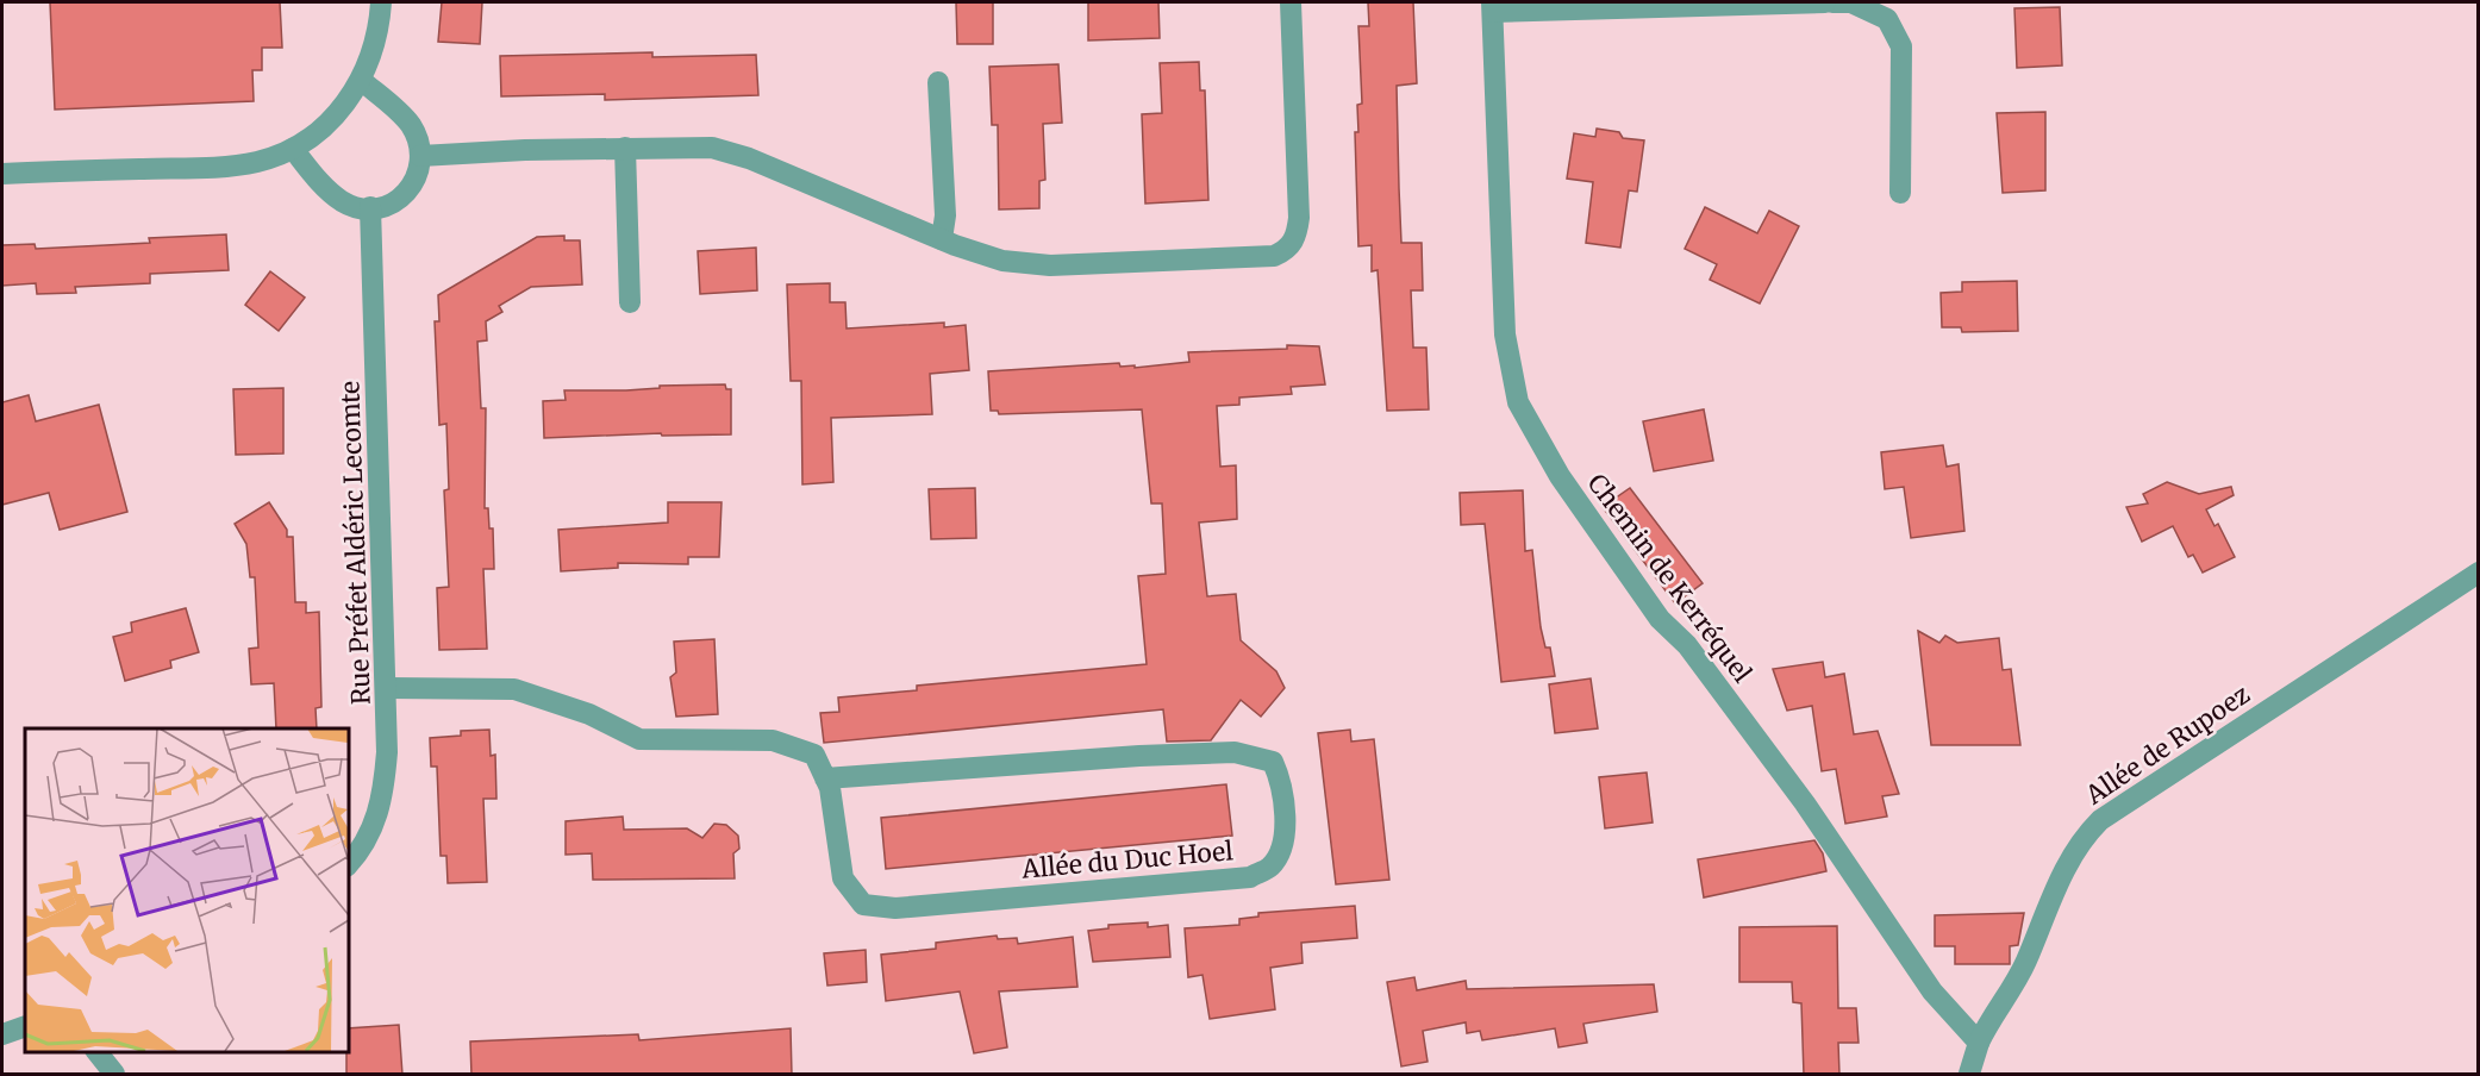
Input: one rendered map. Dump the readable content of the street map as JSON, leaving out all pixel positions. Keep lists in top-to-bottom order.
{
  "streets": {
    "street": [
      "Rue Préfet Aldéric Lecomte",
      "Chemin de Kerréquel",
      "Allée de Rupoez",
      "Allée du Duc Hoel"
    ]
  },
  "crossings": [
    ["Rue Préfet Aldéric Lecomte", "Allée du Duc Hoel"],
    ["Chemin de Kerréquel", "Allée de Rupoez"]
  ]
}
